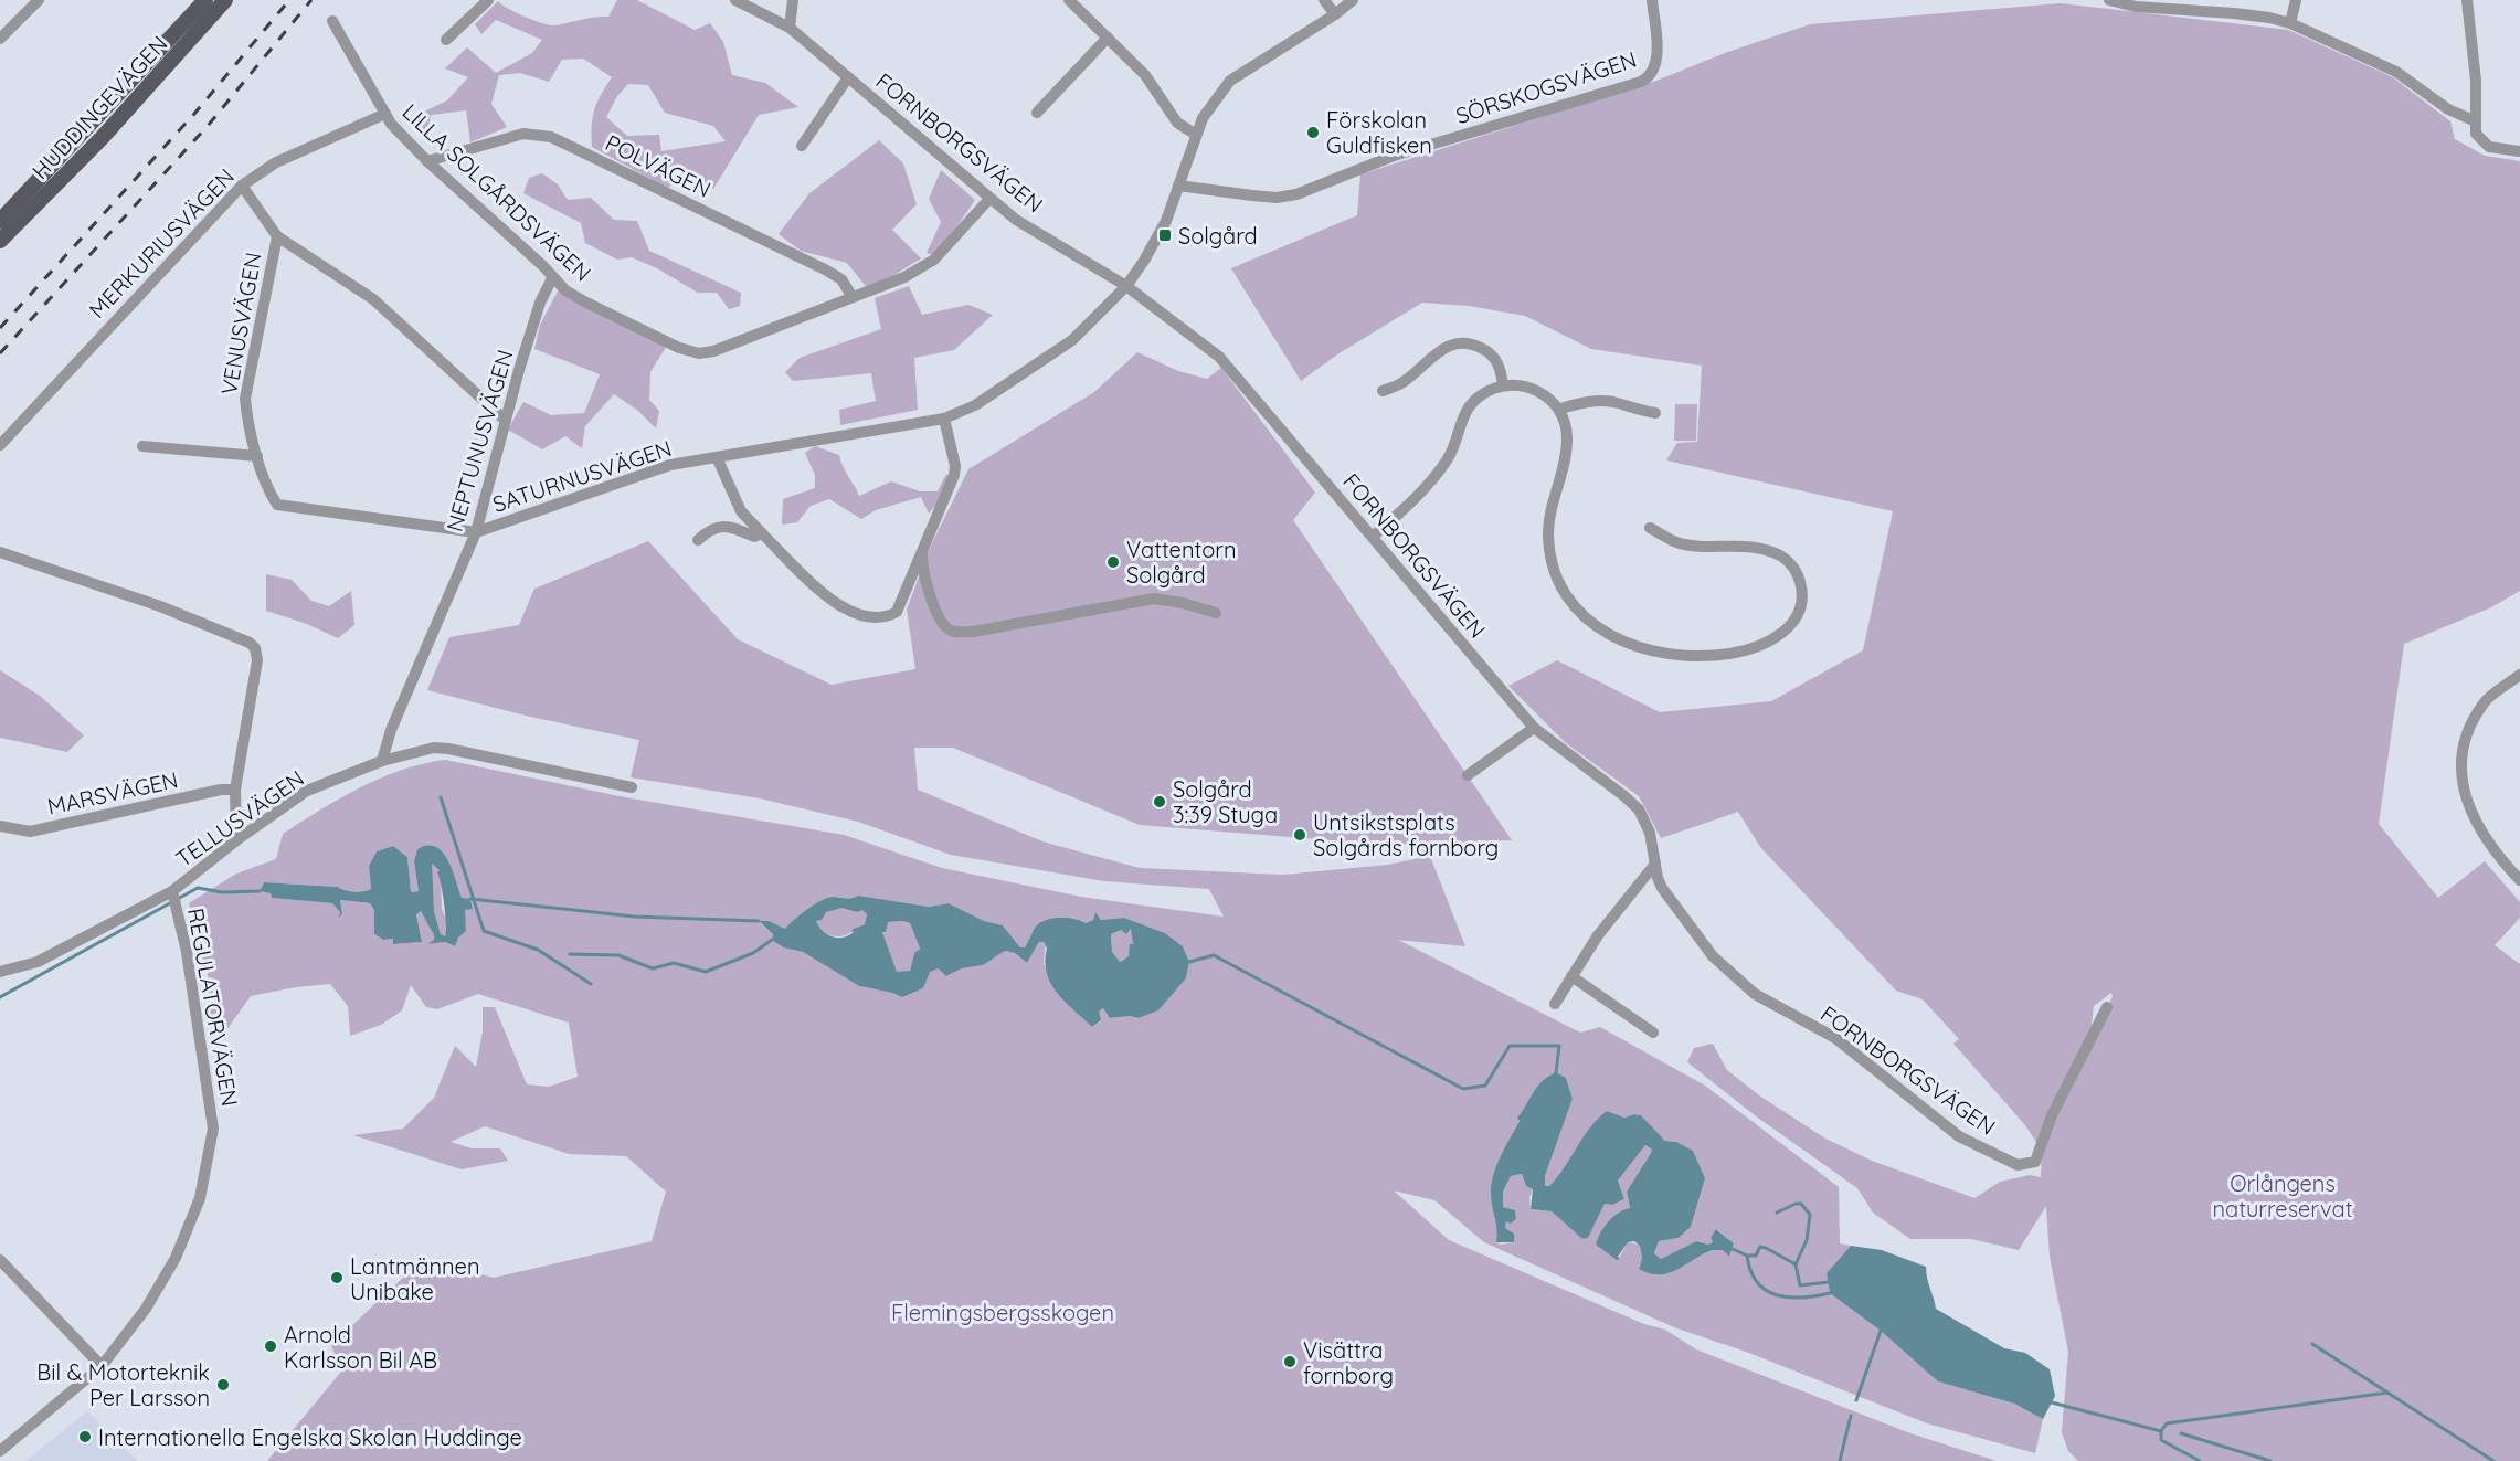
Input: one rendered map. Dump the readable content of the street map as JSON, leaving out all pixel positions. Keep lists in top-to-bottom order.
{
  "streets": {
    "main road": ["HUDDINGEVÄGEN"],
    "street": [
      "SÖRSKOGSVÄGEN",
      "FORNBORGSVÄGEN",
      "POLVÄGEN",
      "LILLA SOLGÅRDSVÄGEN",
      "MERKURIUSVÄGEN",
      "VENUSVÄGEN",
      "NEPTUNUSVÄGEN",
      "SATURNUSVÄGEN",
      "MARSVÄGEN",
      "TELLUSVÄGEN",
      "REGULATORVÄGEN"
    ]
  },
  "crossings": [
    ["SÖRSKOGSVÄGEN", "SATURNUSVÄGEN"],
    ["FORNBORGSVÄGEN", "LILLA SOLGÅRDSVÄGEN"],
    ["FORNBORGSVÄGEN", "SATURNUSVÄGEN"],
    ["POLVÄGEN", "LILLA SOLGÅRDSVÄGEN"],
    ["LILLA SOLGÅRDSVÄGEN", "MERKURIUSVÄGEN"],
    ["LILLA SOLGÅRDSVÄGEN", "NEPTUNUSVÄGEN"],
    ["VENUSVÄGEN", "SATURNUSVÄGEN"],
    ["NEPTUNUSVÄGEN", "SATURNUSVÄGEN"],
    ["NEPTUNUSVÄGEN", "TELLUSVÄGEN"],
    ["TELLUSVÄGEN", "REGULATORVÄGEN"]
  ],
  "parks": ["Orlångens naturreservat", "Flemingsbergsskogen"],
  "places": {
    "other": [
      "Förskolan Guldfisken",
      "Vattentorn Solgård",
      "Solgård 3:39 Stuga",
      "Untsikstsplats Solgårds fornborg",
      "Lantmännen Unibake",
      "Arnold Karlsson Bil AB",
      "Visättra fornborg",
      "Bil & Motorteknik Per Larsson",
      "Internationella Engelska Skolan Huddinge"
    ],
    "transit": ["Solgård"]
  }
}
